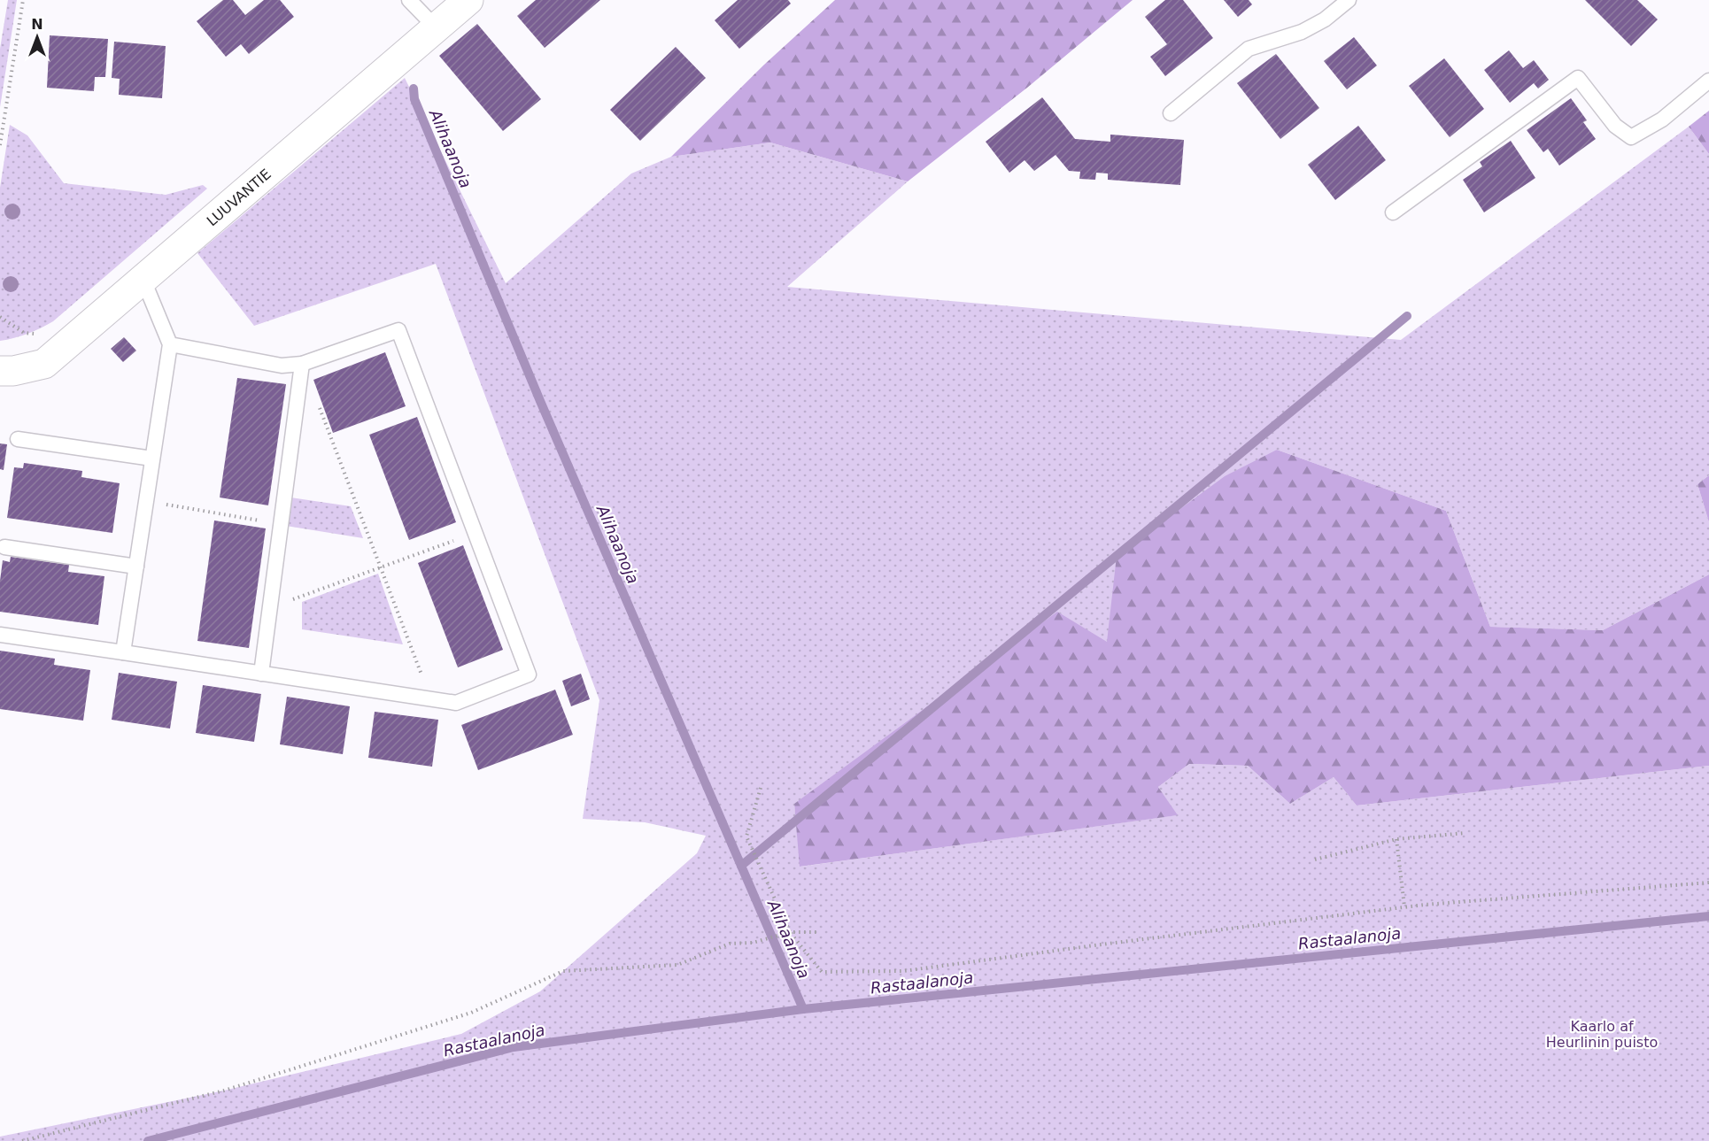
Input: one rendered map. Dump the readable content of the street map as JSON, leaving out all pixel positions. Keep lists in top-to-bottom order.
{
  "streets": {
    "street": ["LUUVANTIE"]
  },
  "water": ["Alihaanoja", "Rastaalanoja"],
  "parks": ["Kaarlo af Heurlinin puisto"],
  "north": "top"
}
